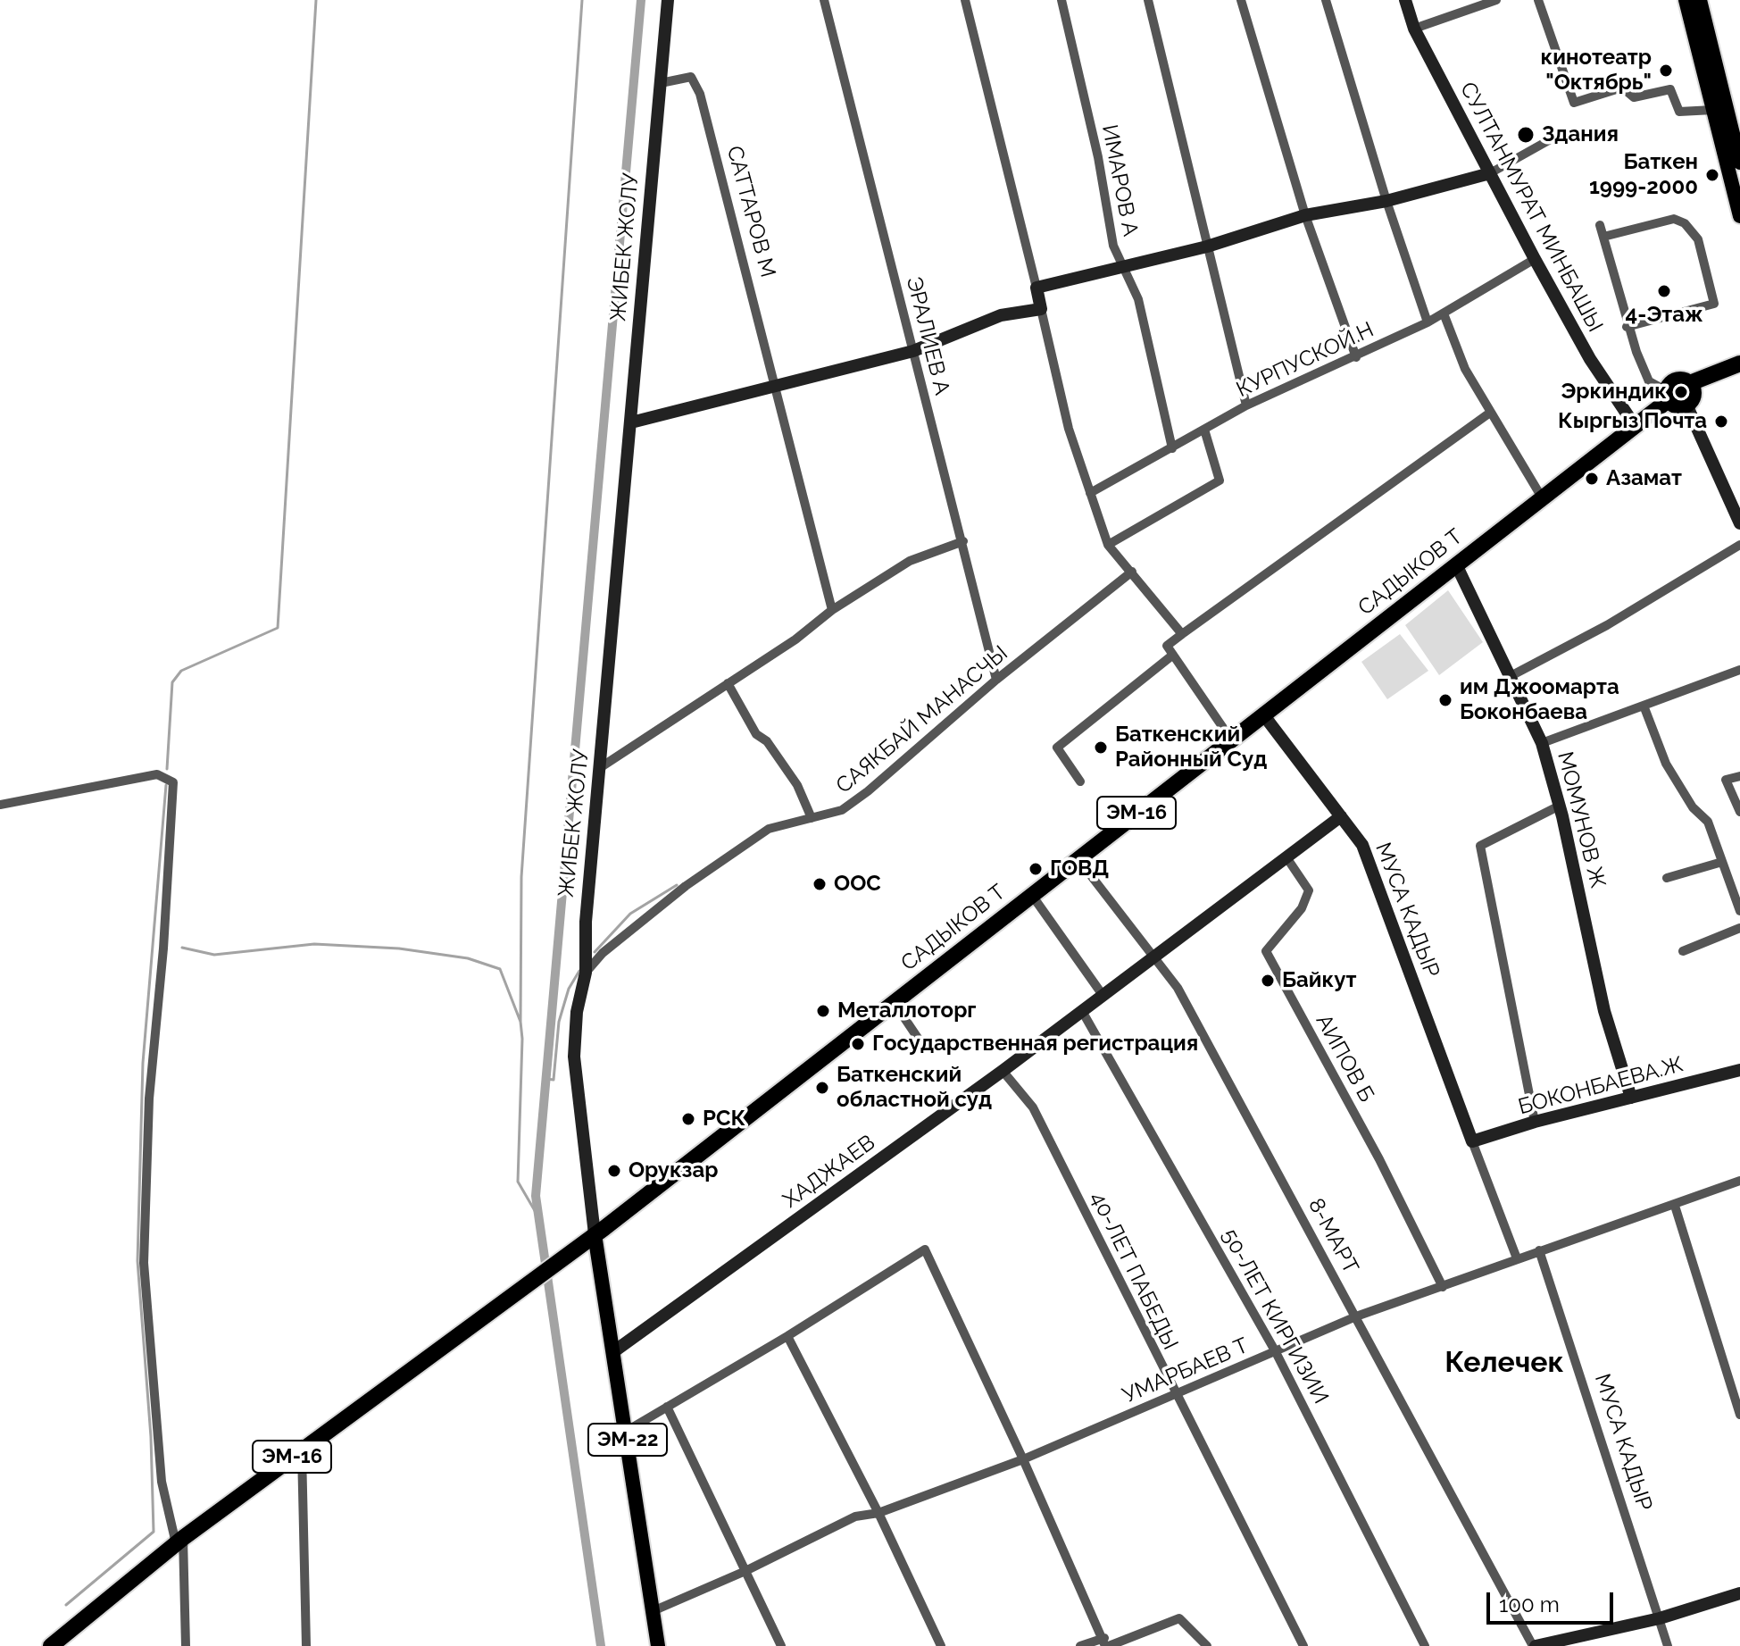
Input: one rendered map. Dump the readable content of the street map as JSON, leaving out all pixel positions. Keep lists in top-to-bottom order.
{
  "streets": {
    "highway": ["САДЫКОВ Т", "ЭМ-16"],
    "main road": ["ЖИБЕК ЖОЛУ", "ЭМ-22"],
    "street": [
      "ИМАРОВ А",
      "СУЛТАНМУРАТ МИНБАШЫ",
      "САТТАРОВ М",
      "ЭРАЛИЕВ А",
      "КУРПУСКОЙ.Н",
      "САЯКБАЙ МАНАСЧЫ",
      "МОМУНОВ Ж",
      "МУСА КАДЫР",
      "АИПОВ Б",
      "БОКОНБАЕВА.Ж",
      "ХАДЖАЕВ",
      "8-МАРТ",
      "40-ЛЕТ ПАБЕДЫ",
      "50-ЛЕТ КИРГИЗИИ",
      "УМАРБАЕВ Т"
    ]
  },
  "crossings": [
    ["ИМАРОВ А", "КУРПУСКОЙ.Н"],
    ["СУЛТАНМУРАТ МИНБАШЫ", "КУРПУСКОЙ.Н"],
    ["СУЛТАНМУРАТ МИНБАШЫ", "САДЫКОВ Т"],
    ["САТТАРОВ М", "ЖИБЕК ЖОЛУ"],
    ["ЖИБЕК ЖОЛУ", "САДЫКОВ Т"],
    ["ЖИБЕК ЖОЛУ", "САЯКБАЙ МАНАСЧЫ"],
    ["ЖИБЕК ЖОЛУ", "ЭМ-16"],
    ["ЖИБЕК ЖОЛУ", "ХАДЖАЕВ"],
    ["ЖИБЕК ЖОЛУ", "УМАРБАЕВ Т"],
    ["ЭРАЛИЕВ А", "САЯКБАЙ МАНАСЧЫ"],
    ["САДЫКОВ Т", "ЭМ-16"],
    ["САДЫКОВ Т", "МОМУНОВ Ж"],
    ["САДЫКОВ Т", "МУСА КАДЫР"],
    ["САДЫКОВ Т", "8-МАРТ"],
    ["МОМУНОВ Ж", "БОКОНБАЕВА.Ж"],
    ["МУСА КАДЫР", "БОКОНБАЕВА.Ж"],
    ["МУСА КАДЫР", "ХАДЖАЕВ"],
    ["МУСА КАДЫР", "УМАРБАЕВ Т"],
    ["АИПОВ Б", "ХАДЖАЕВ"],
    ["АИПОВ Б", "УМАРБАЕВ Т"],
    ["ХАДЖАЕВ", "8-МАРТ"],
    ["ХАДЖАЕВ", "40-ЛЕТ ПАБЕДЫ"],
    ["ХАДЖАЕВ", "50-ЛЕТ КИРГИЗИИ"],
    ["8-МАРТ", "УМАРБАЕВ Т"],
    ["40-ЛЕТ ПАБЕДЫ", "УМАРБАЕВ Т"],
    ["50-ЛЕТ КИРГИЗИИ", "УМАРБАЕВ Т"]
  ],
  "districts": ["Келечек"],
  "places": [
    "кинотеатр \"Октябрь\"",
    "Здания",
    "Баткен 1999-2000",
    "4-Этаж",
    "Эркиндик",
    "Кыргыз Почта",
    "Азамат",
    "им Джоомарта Боконбаева",
    "Баткенский Районный Суд",
    "ГОВД",
    "ООС",
    "Байкут",
    "Металлоторг",
    "Государственная регистрация",
    "Баткенский областной суд",
    "РСК",
    "Орукзар"
  ],
  "scale_bar": "100 m"
}
